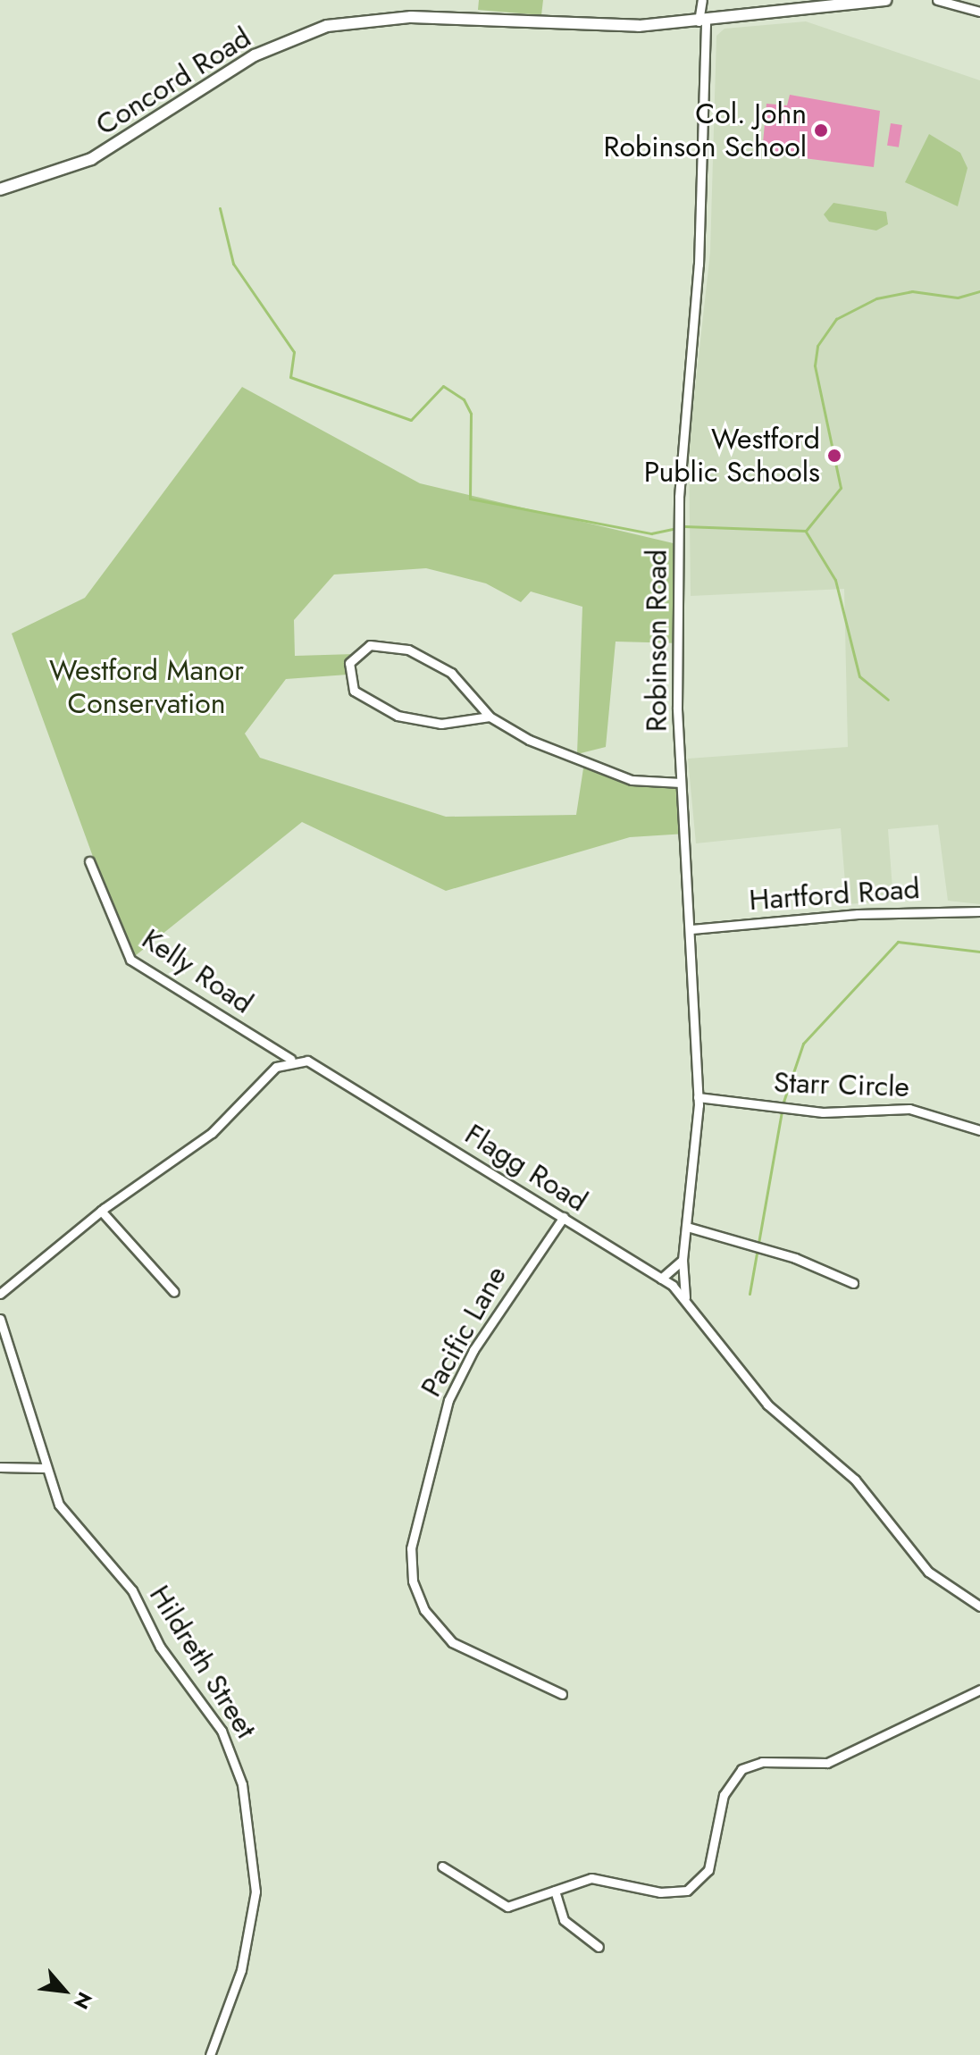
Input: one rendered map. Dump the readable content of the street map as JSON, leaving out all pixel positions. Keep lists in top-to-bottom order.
{
  "streets": {
    "main road": ["Concord Road"],
    "street": [
      "Robinson Road",
      "Hartford Road",
      "Kelly Road",
      "Starr Circle",
      "Flagg Road",
      "Pacific Lane",
      "Hildreth Street"
    ]
  },
  "crossings": [
    ["Concord Road", "Robinson Road"],
    ["Robinson Road", "Hartford Road"],
    ["Robinson Road", "Starr Circle"],
    ["Robinson Road", "Flagg Road"],
    ["Kelly Road", "Flagg Road"],
    ["Flagg Road", "Pacific Lane"]
  ],
  "parks": ["Westford Manor Conservation"],
  "places": ["Col. John Robinson School", "Westford Public Schools"],
  "north": "bottom right"
}
